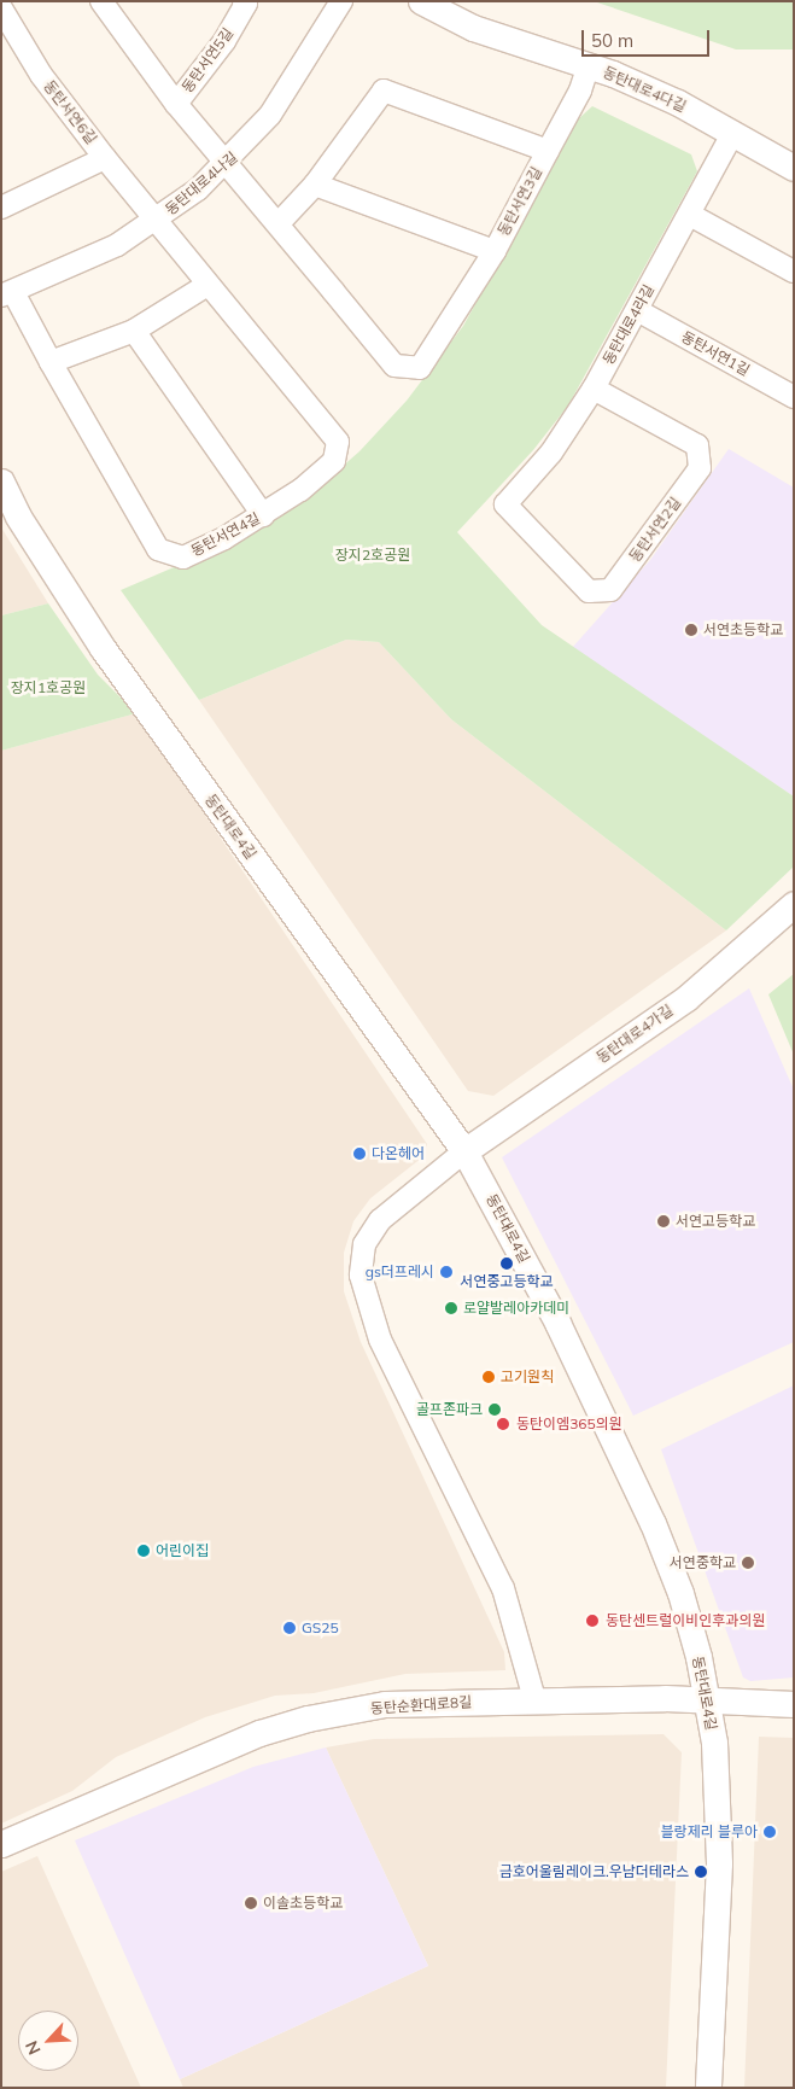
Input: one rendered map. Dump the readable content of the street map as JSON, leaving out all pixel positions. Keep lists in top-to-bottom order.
{
  "streets": {
    "street": [
      "동탄서연5길",
      "동탄대로4다길",
      "동탄서연6길",
      "동탄대로4나길",
      "동탄서연3길",
      "동탄대로4라길",
      "동탄서연1길",
      "동탄서연2길",
      "동탄서연4길",
      "동탄대로4길",
      "동탄대로4가길",
      "동탄순환대로8길"
    ]
  },
  "crossings": [
    ["동탄서연5길", "동탄서연3길"],
    ["동탄대로4다길", "동탄대로4라길"],
    ["동탄서연6길", "동탄서연4길"],
    ["동탄대로4나길", "동탄서연3길"],
    ["동탄대로4나길", "동탄서연4길"],
    ["동탄대로4라길", "동탄서연1길"],
    ["동탄대로4라길", "동탄서연2길"],
    ["동탄대로4길", "동탄대로4가길"],
    ["동탄대로4길", "동탄순환대로8길"]
  ],
  "parks": ["장지2호공원", "장지1호공원"],
  "places": [
    "서연초등학교",
    "다온헤어",
    "서연고등학교",
    "서연중고등학교",
    "gs더프레시",
    "로얄발레아카데미",
    "고기원칙",
    "골프존파크",
    "동탄이엠365의원",
    "어린이집",
    "서연중학교",
    "동탄센트럴이비인후과의원",
    "GS25",
    "블랑제리 블루아",
    "금호어울림레이크.우남더테라스",
    "이솔초등학교"
  ],
  "scale_bar": "50 m",
  "north": "bottom left"
}
